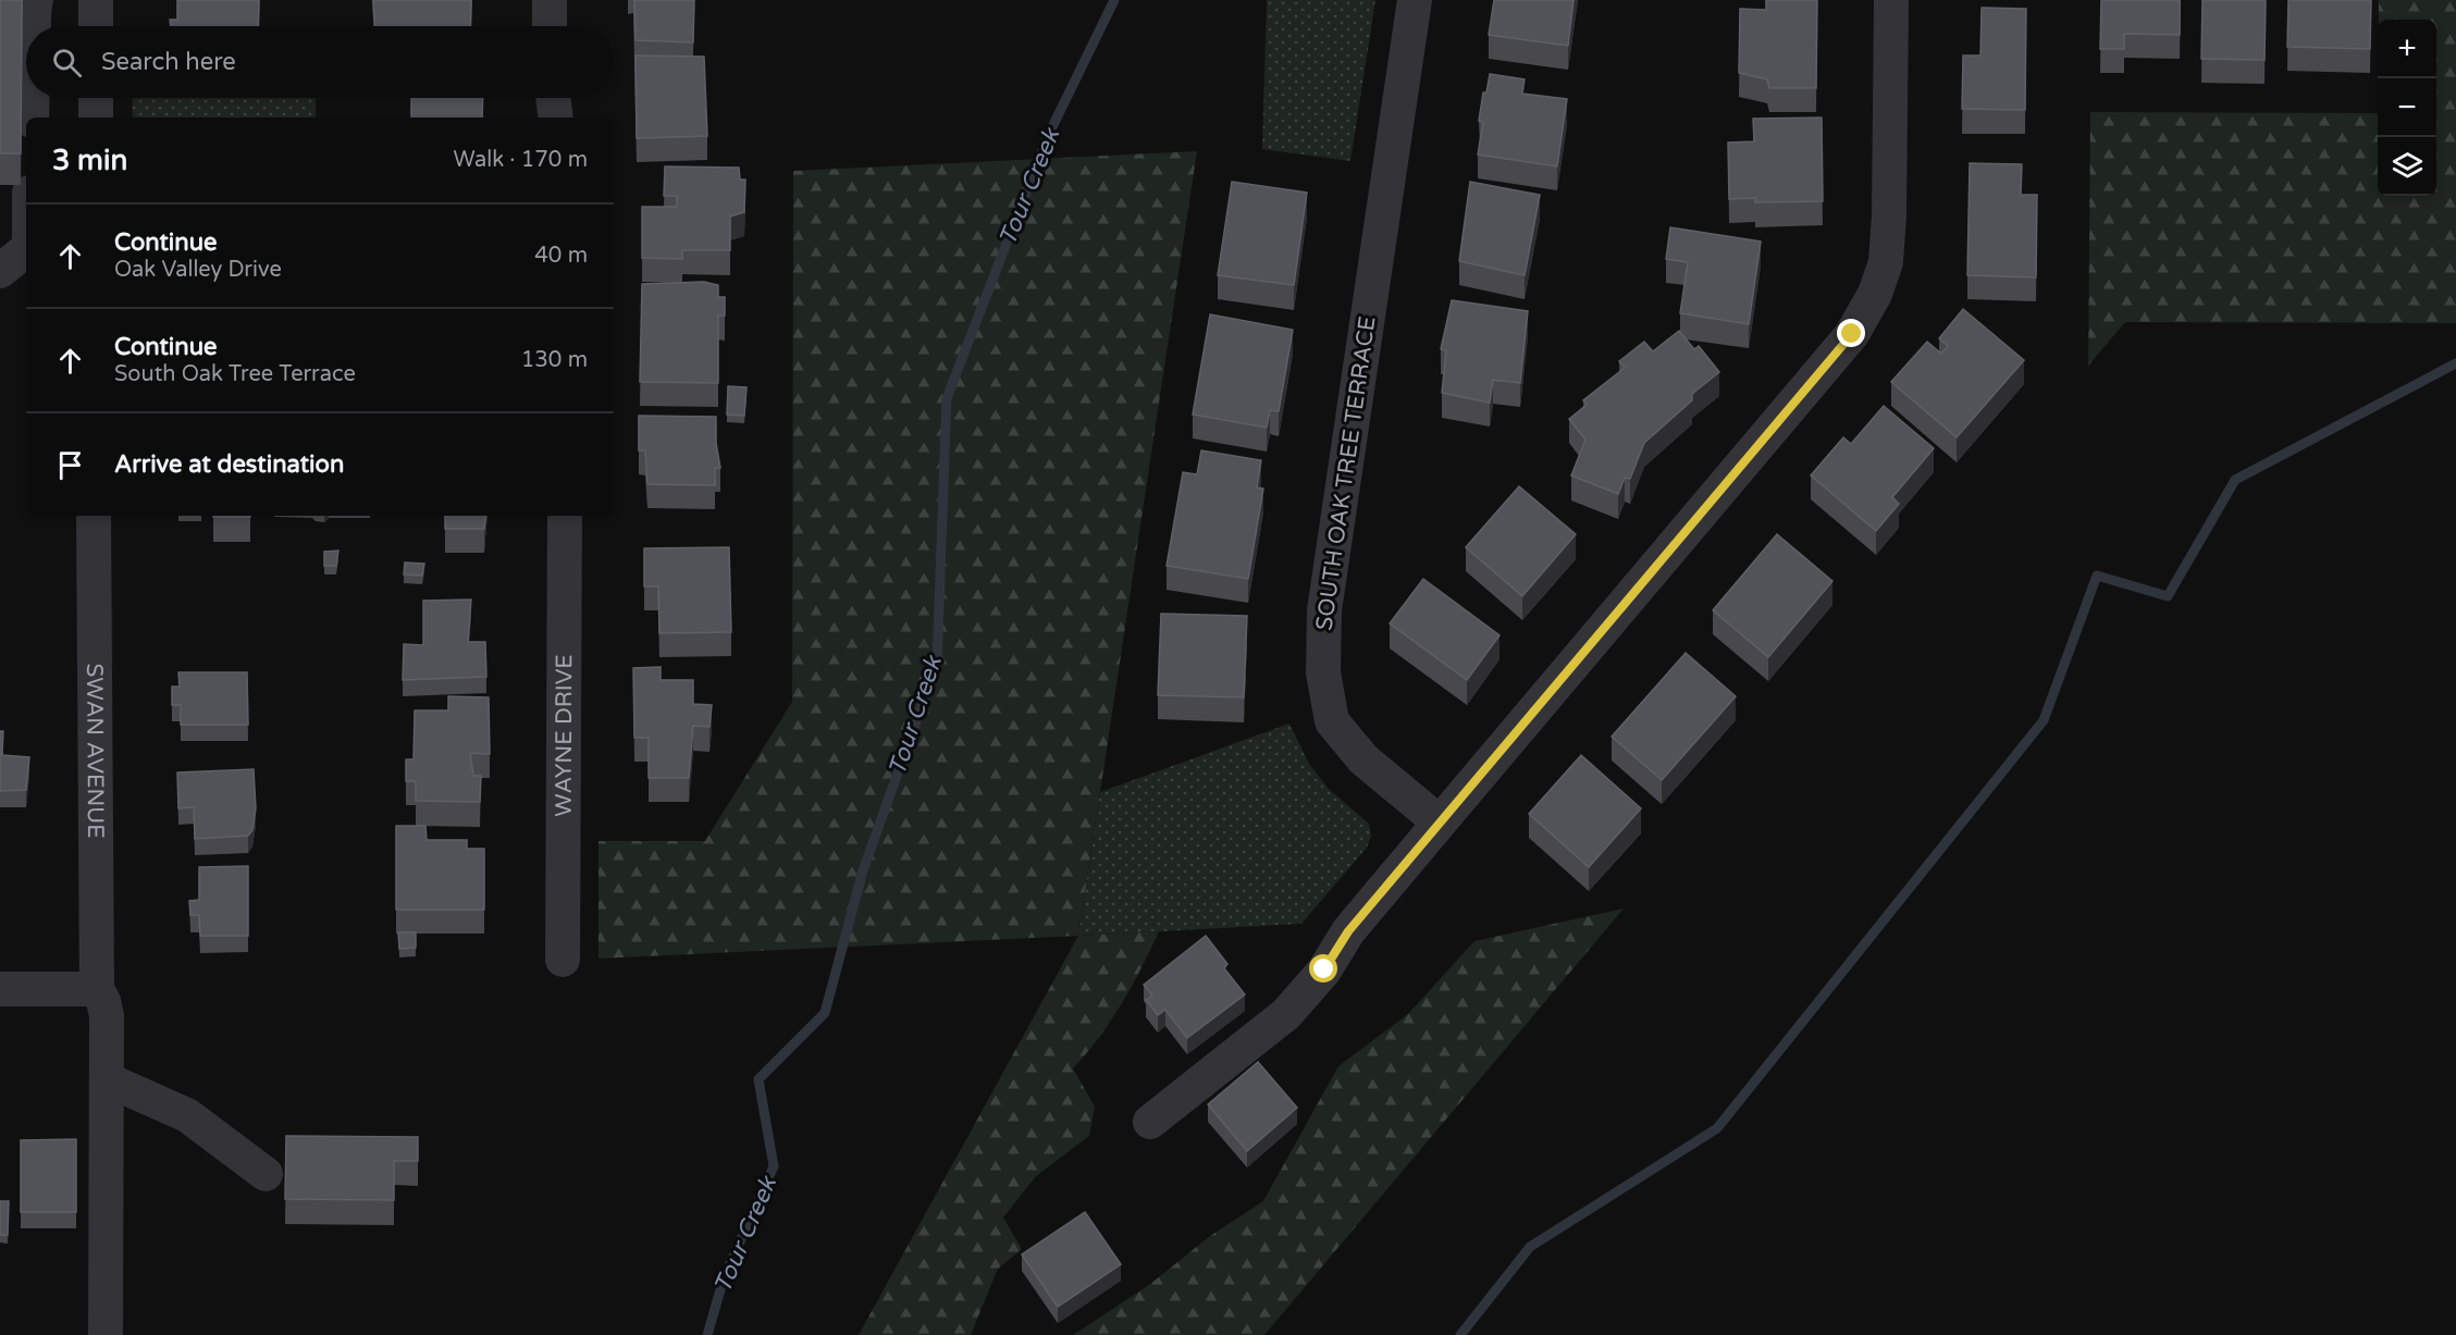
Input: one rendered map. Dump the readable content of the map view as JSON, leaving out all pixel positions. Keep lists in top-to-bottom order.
{
  "streets": {
    "street": ["SOUTH OAK TREE TERRACE", "WAYNE DRIVE", "SWAN AVENUE"]
  },
  "water": ["Tour Creek"],
  "page": {
    "map_buttons": ["+", "−"],
    "search": "Search here",
    "heading": ["3 min", "Walk · 170 m"],
    "list": [
      ["Continue", "Oak Valley Drive", "40 m"],
      ["Continue", "South Oak Tree Terrace", "130 m"],
      "Arrive at destination"
    ]
  }
}
